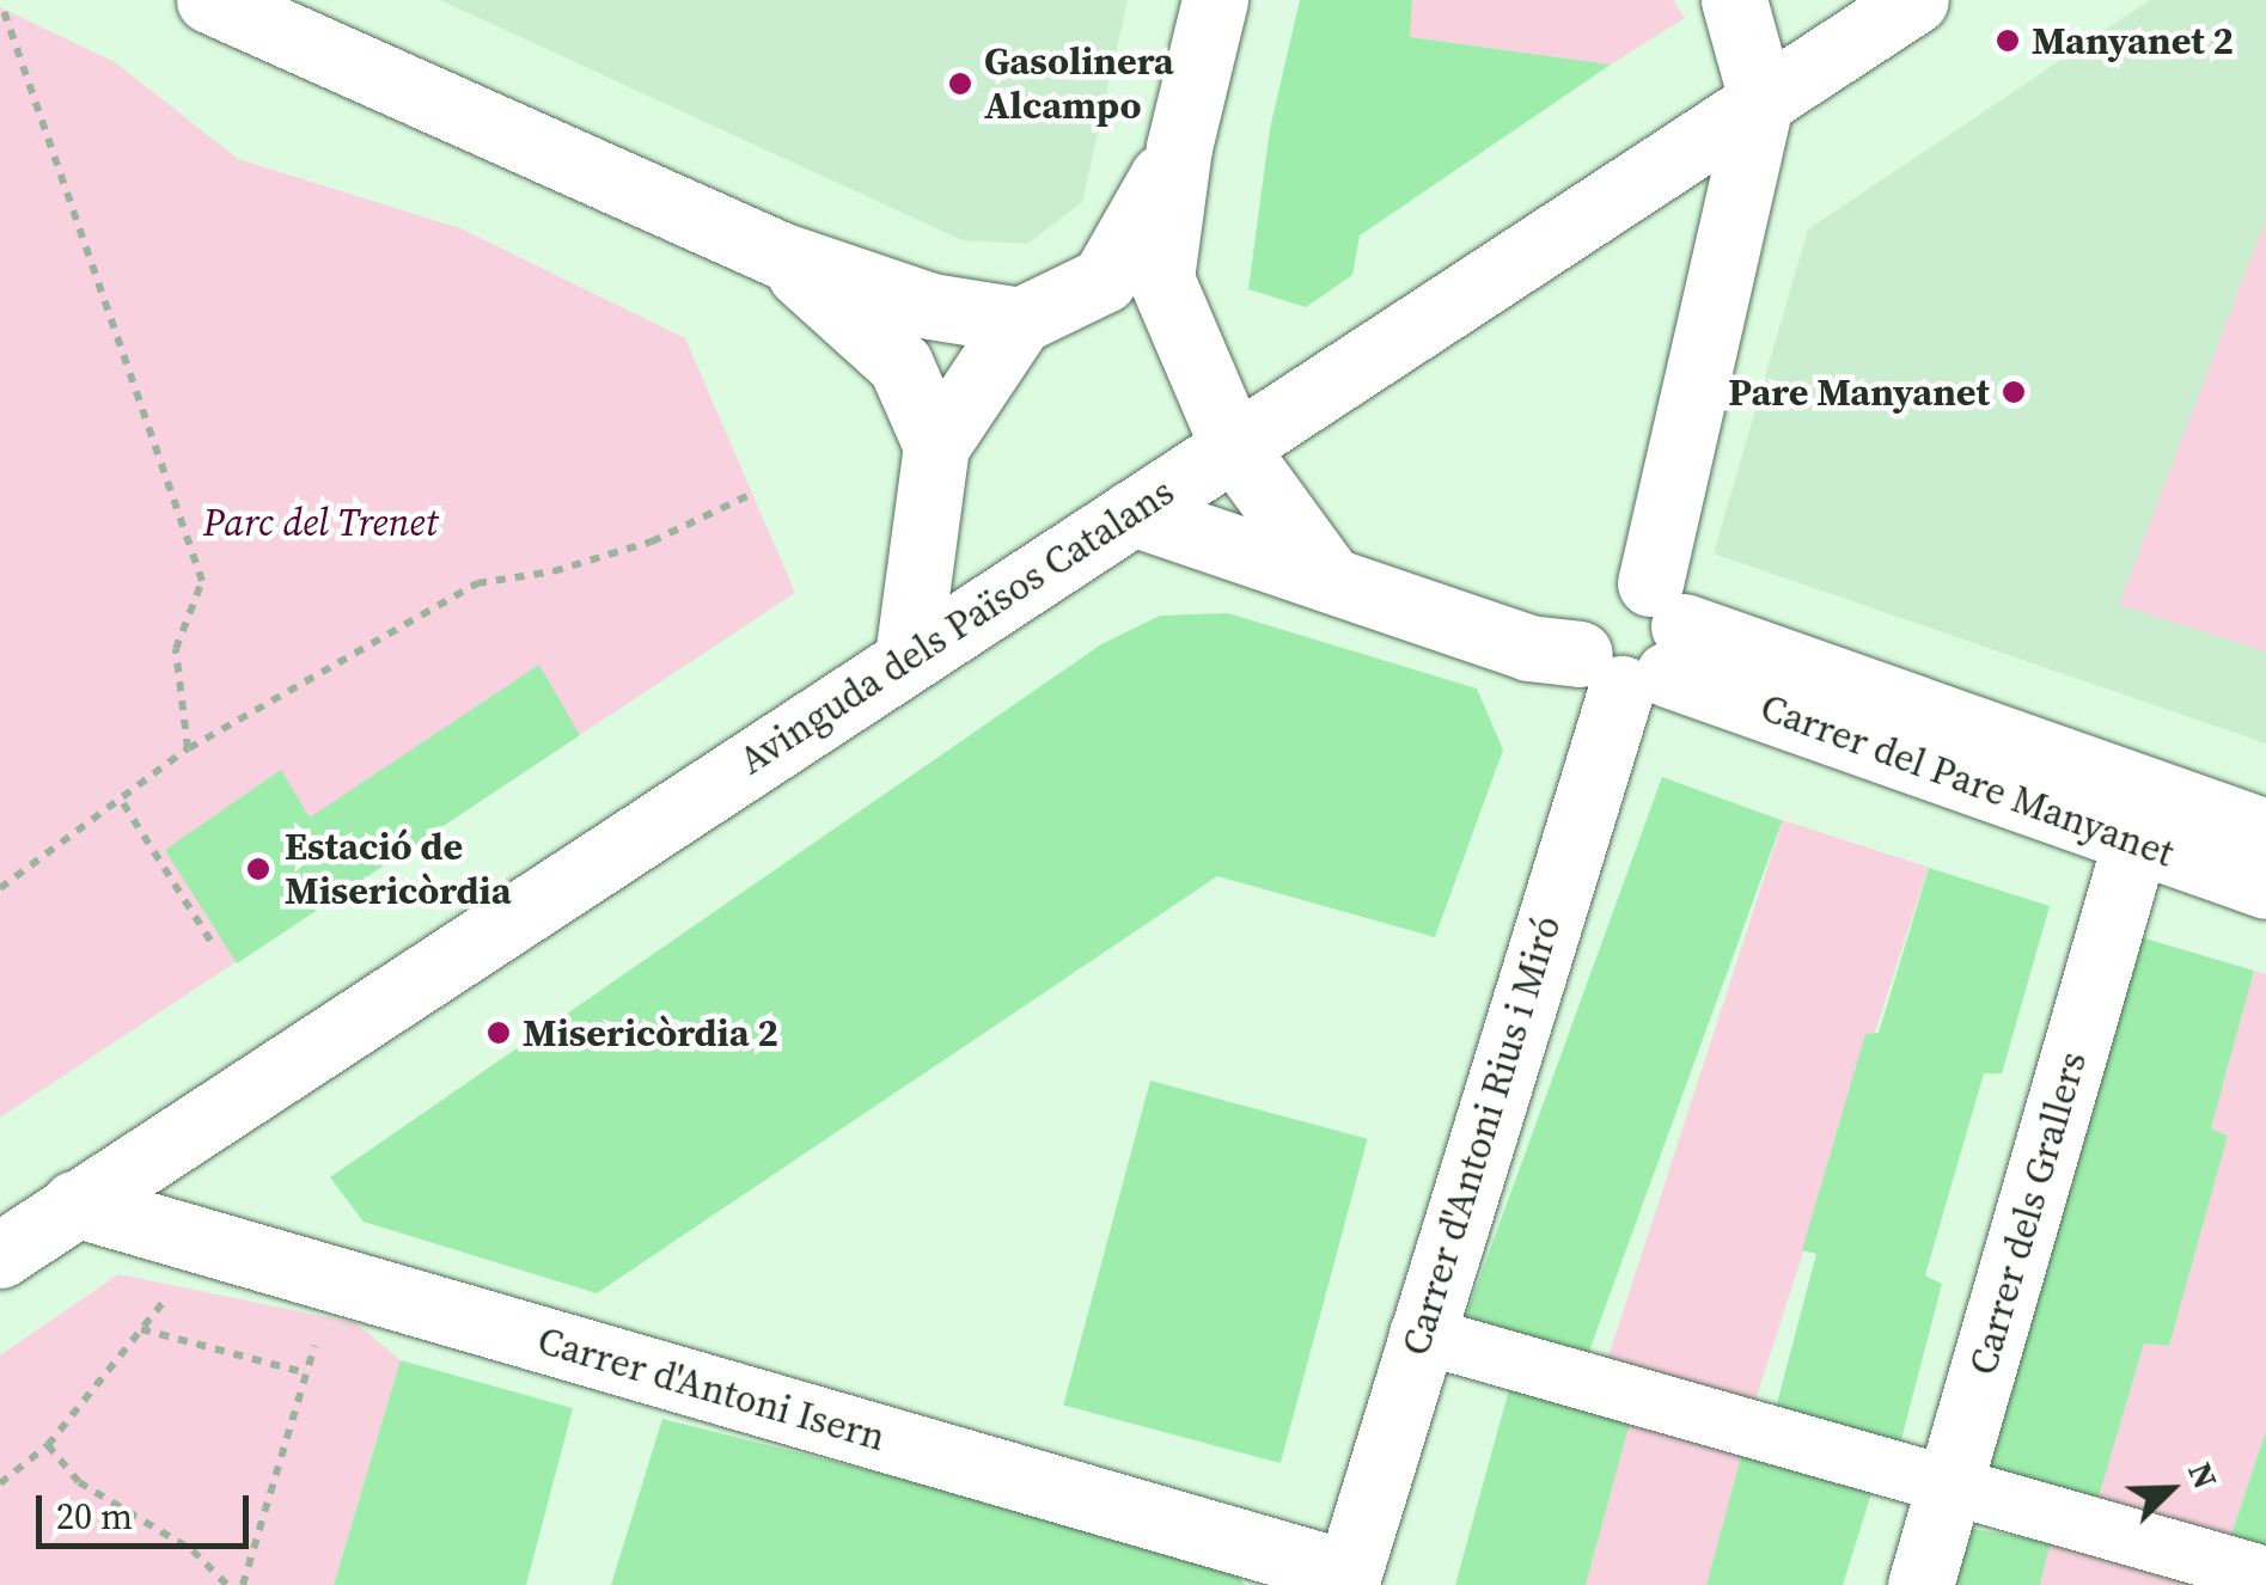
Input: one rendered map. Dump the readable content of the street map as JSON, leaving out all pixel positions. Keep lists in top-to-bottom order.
{
  "streets": {
    "street": [
      "Avinguda dels Països Catalans",
      "Carrer del Pare Manyanet",
      "Carrer d'Antoni Rius i Miró",
      "Carrer dels Grallers",
      "Carrer d'Antoni Isern"
    ]
  },
  "crossings": [
    ["Avinguda dels Països Catalans", "Carrer del Pare Manyanet"],
    ["Avinguda dels Països Catalans", "Carrer d'Antoni Rius i Miró"],
    ["Avinguda dels Països Catalans", "Carrer d'Antoni Isern"],
    ["Carrer del Pare Manyanet", "Carrer d'Antoni Rius i Miró"],
    ["Carrer del Pare Manyanet", "Carrer dels Grallers"],
    ["Carrer d'Antoni Rius i Miró", "Carrer d'Antoni Isern"]
  ],
  "parks": ["Parc del Trenet"],
  "places": [
    "Manyanet 2",
    "Gasolinera Alcampo",
    "Pare Manyanet",
    "Estació de Misericòrdia",
    "Misericòrdia 2"
  ],
  "scale_bar": "20 m",
  "north": "top right"
}
